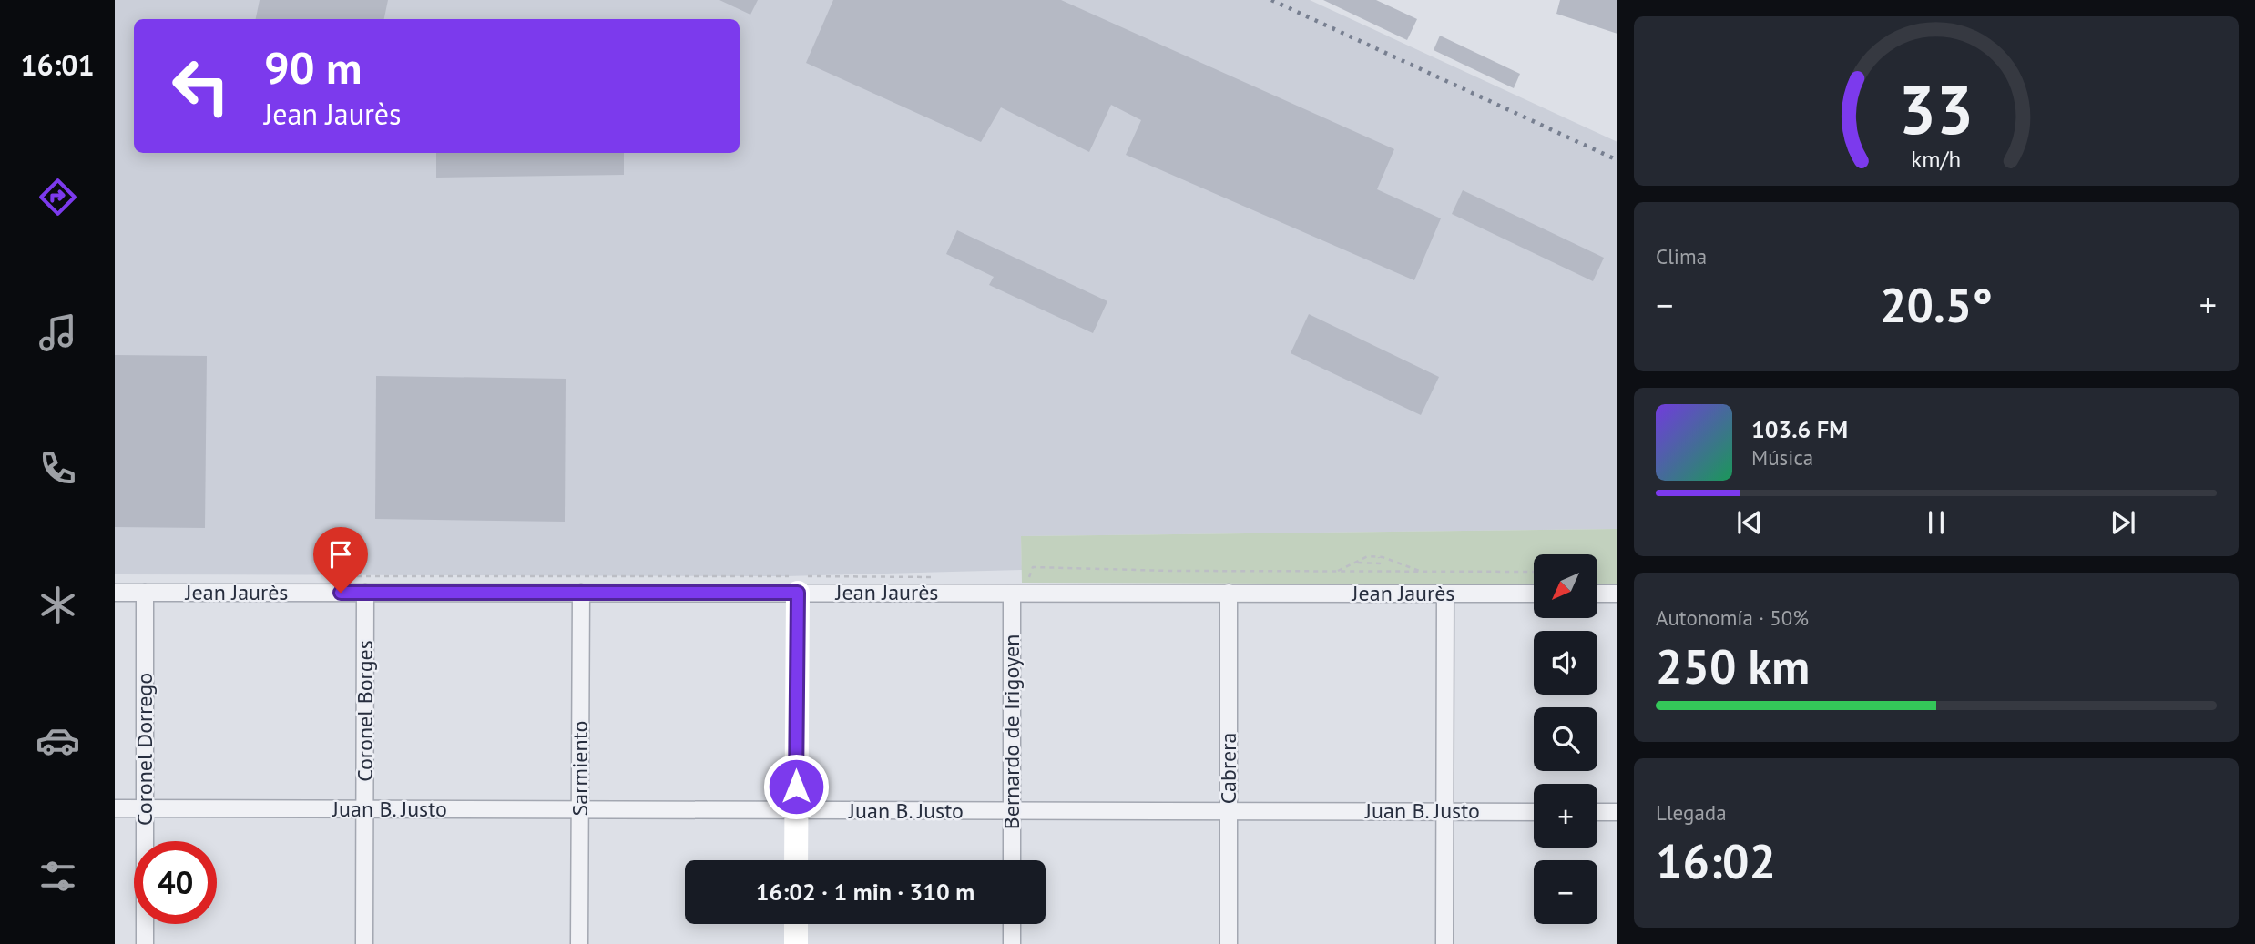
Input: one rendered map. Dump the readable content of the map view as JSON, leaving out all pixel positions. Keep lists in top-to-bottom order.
{
  "streets": {
    "street": [
      "Jean Jaurès",
      "Coronel Borges",
      "Bernardo de Irigoyen",
      "Coronel Dorrego",
      "Sarmiento",
      "Cabrera",
      "Juan B. Justo"
    ]
  },
  "crossings": [
    ["Jean Jaurès", "Coronel Borges"],
    ["Jean Jaurès", "Bernardo de Irigoyen"],
    ["Jean Jaurès", "Coronel Dorrego"],
    ["Jean Jaurès", "Sarmiento"],
    ["Jean Jaurès", "Cabrera"],
    ["Coronel Borges", "Juan B. Justo"],
    ["Bernardo de Irigoyen", "Juan B. Justo"],
    ["Coronel Dorrego", "Juan B. Justo"],
    ["Sarmiento", "Juan B. Justo"],
    ["Cabrera", "Juan B. Justo"]
  ],
  "north": "bottom left",
  "page": {
    "tabs": "16:01",
    "turn": ["90 m", "Jean Jaurès"],
    "tile": [
      "Clima",
      ["Autonomía · 50%", "250 km"],
      ["Llegada", "16:02"]
    ],
    "heat": ["−", "20.5°", "+"],
    "song": ["103.6 FM", "Música"],
    "map_buttons": ["+", "−"],
    "limit": "40",
    "trip": "16:02 · 1 min · 310 m",
    "gauge": ["33", "km/h"]
  }
}
